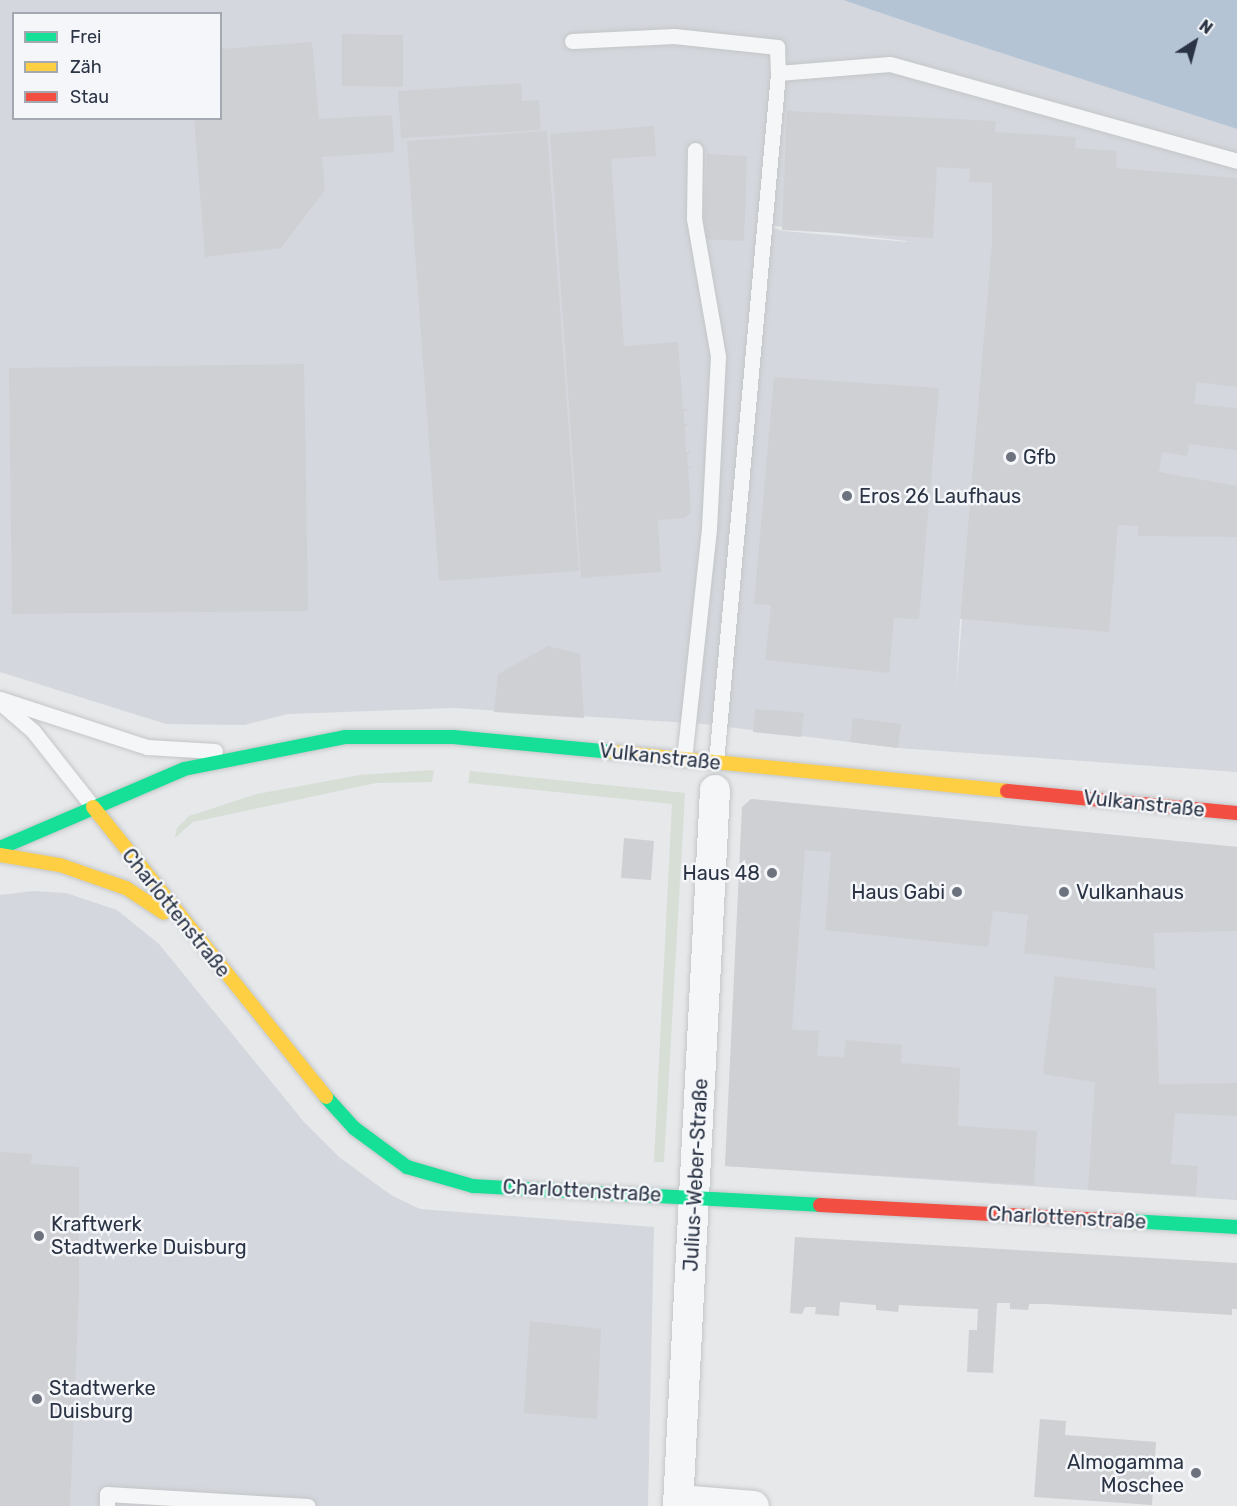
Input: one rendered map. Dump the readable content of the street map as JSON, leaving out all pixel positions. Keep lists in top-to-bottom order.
{
  "streets": {
    "main road": ["Vulkanstraße", "Charlottenstraße"],
    "street": ["Julius-Weber-Straße"]
  },
  "crossings": [
    ["Vulkanstraße", "Charlottenstraße"],
    ["Vulkanstraße", "Julius-Weber-Straße"],
    ["Charlottenstraße", "Julius-Weber-Straße"]
  ],
  "places": [
    "Gfb",
    "Eros 26 Laufhaus",
    "Haus 48",
    "Haus Gabi",
    "Vulkanhaus",
    "Kraftwerk Stadtwerke Duisburg",
    "Stadtwerke Duisburg",
    "Almogamma Moschee"
  ],
  "legend": ["Frei", "Zäh", "Stau"],
  "north": "top right"
}
